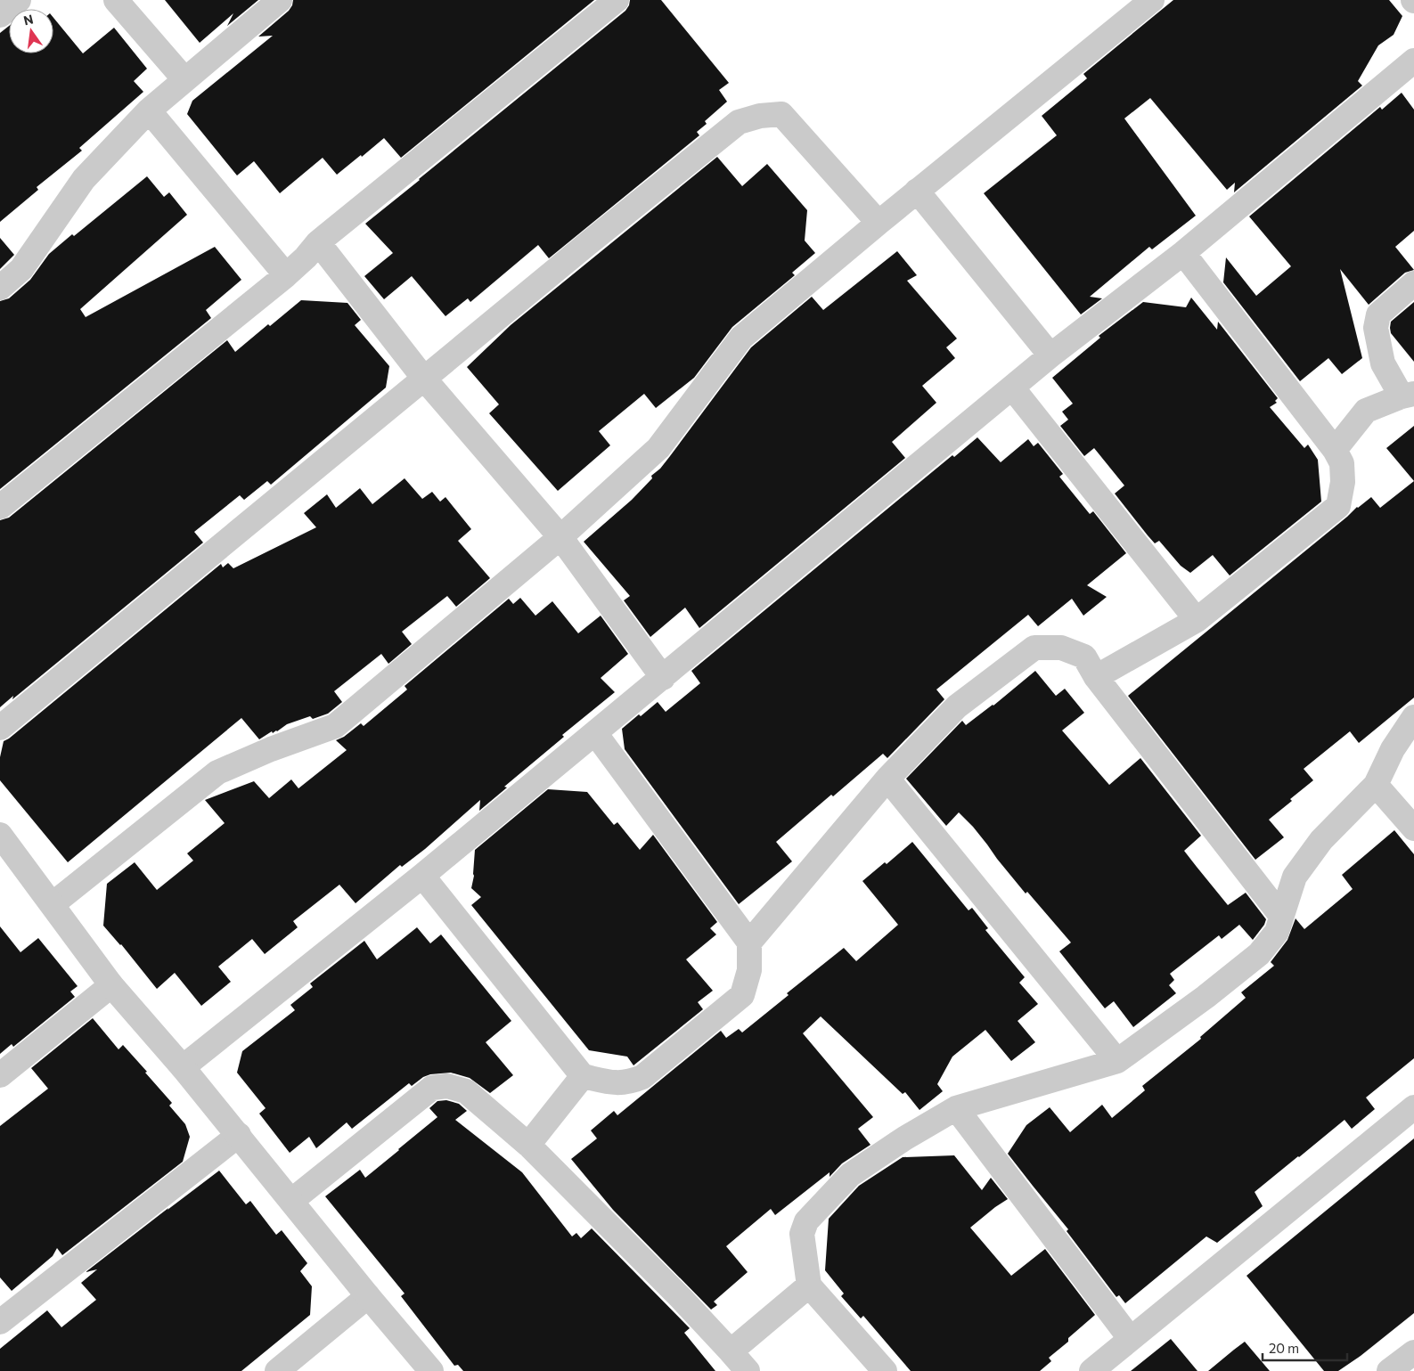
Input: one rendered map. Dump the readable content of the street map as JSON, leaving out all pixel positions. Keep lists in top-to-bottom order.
{
  "scale_bar": "20 m",
  "north": "top"
}
